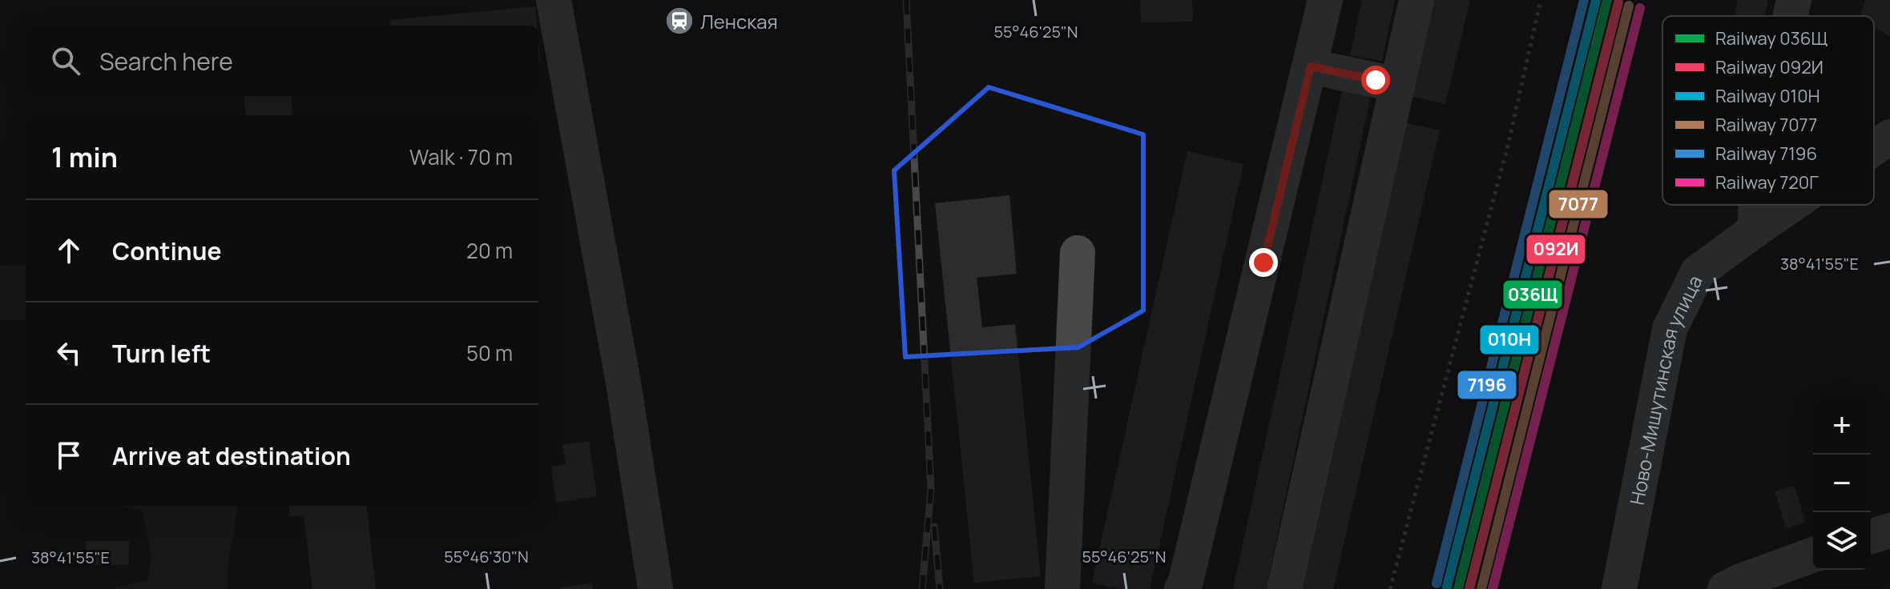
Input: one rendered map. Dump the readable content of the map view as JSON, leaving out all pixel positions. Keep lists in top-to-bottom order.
{
  "streets": {
    "street": ["Ново-Мишутинская улица"]
  },
  "places": {
    "station": ["Ленская"]
  },
  "lines": [
    "rail line 036Щ",
    "rail line 010Н",
    "rail line 7196",
    "rail line 092И",
    "rail line 7077",
    "rail line 720Г"
  ],
  "legend": [
    "Railway 036Щ",
    "Railway 092И",
    "Railway 010Н",
    "Railway 7077",
    "Railway 7196",
    "Railway 720Г"
  ],
  "page": {
    "search": "Search here",
    "heading": ["1 min", "Walk · 70 m"],
    "list": [
      ["Continue", "20 m"],
      ["Turn left", "50 m"],
      "Arrive at destination"
    ],
    "map_buttons": ["+", "−"]
  },
  "coordinates": ["55°46'25\"N", "38°41'55\"E", "55°46'30\"N"]
}
